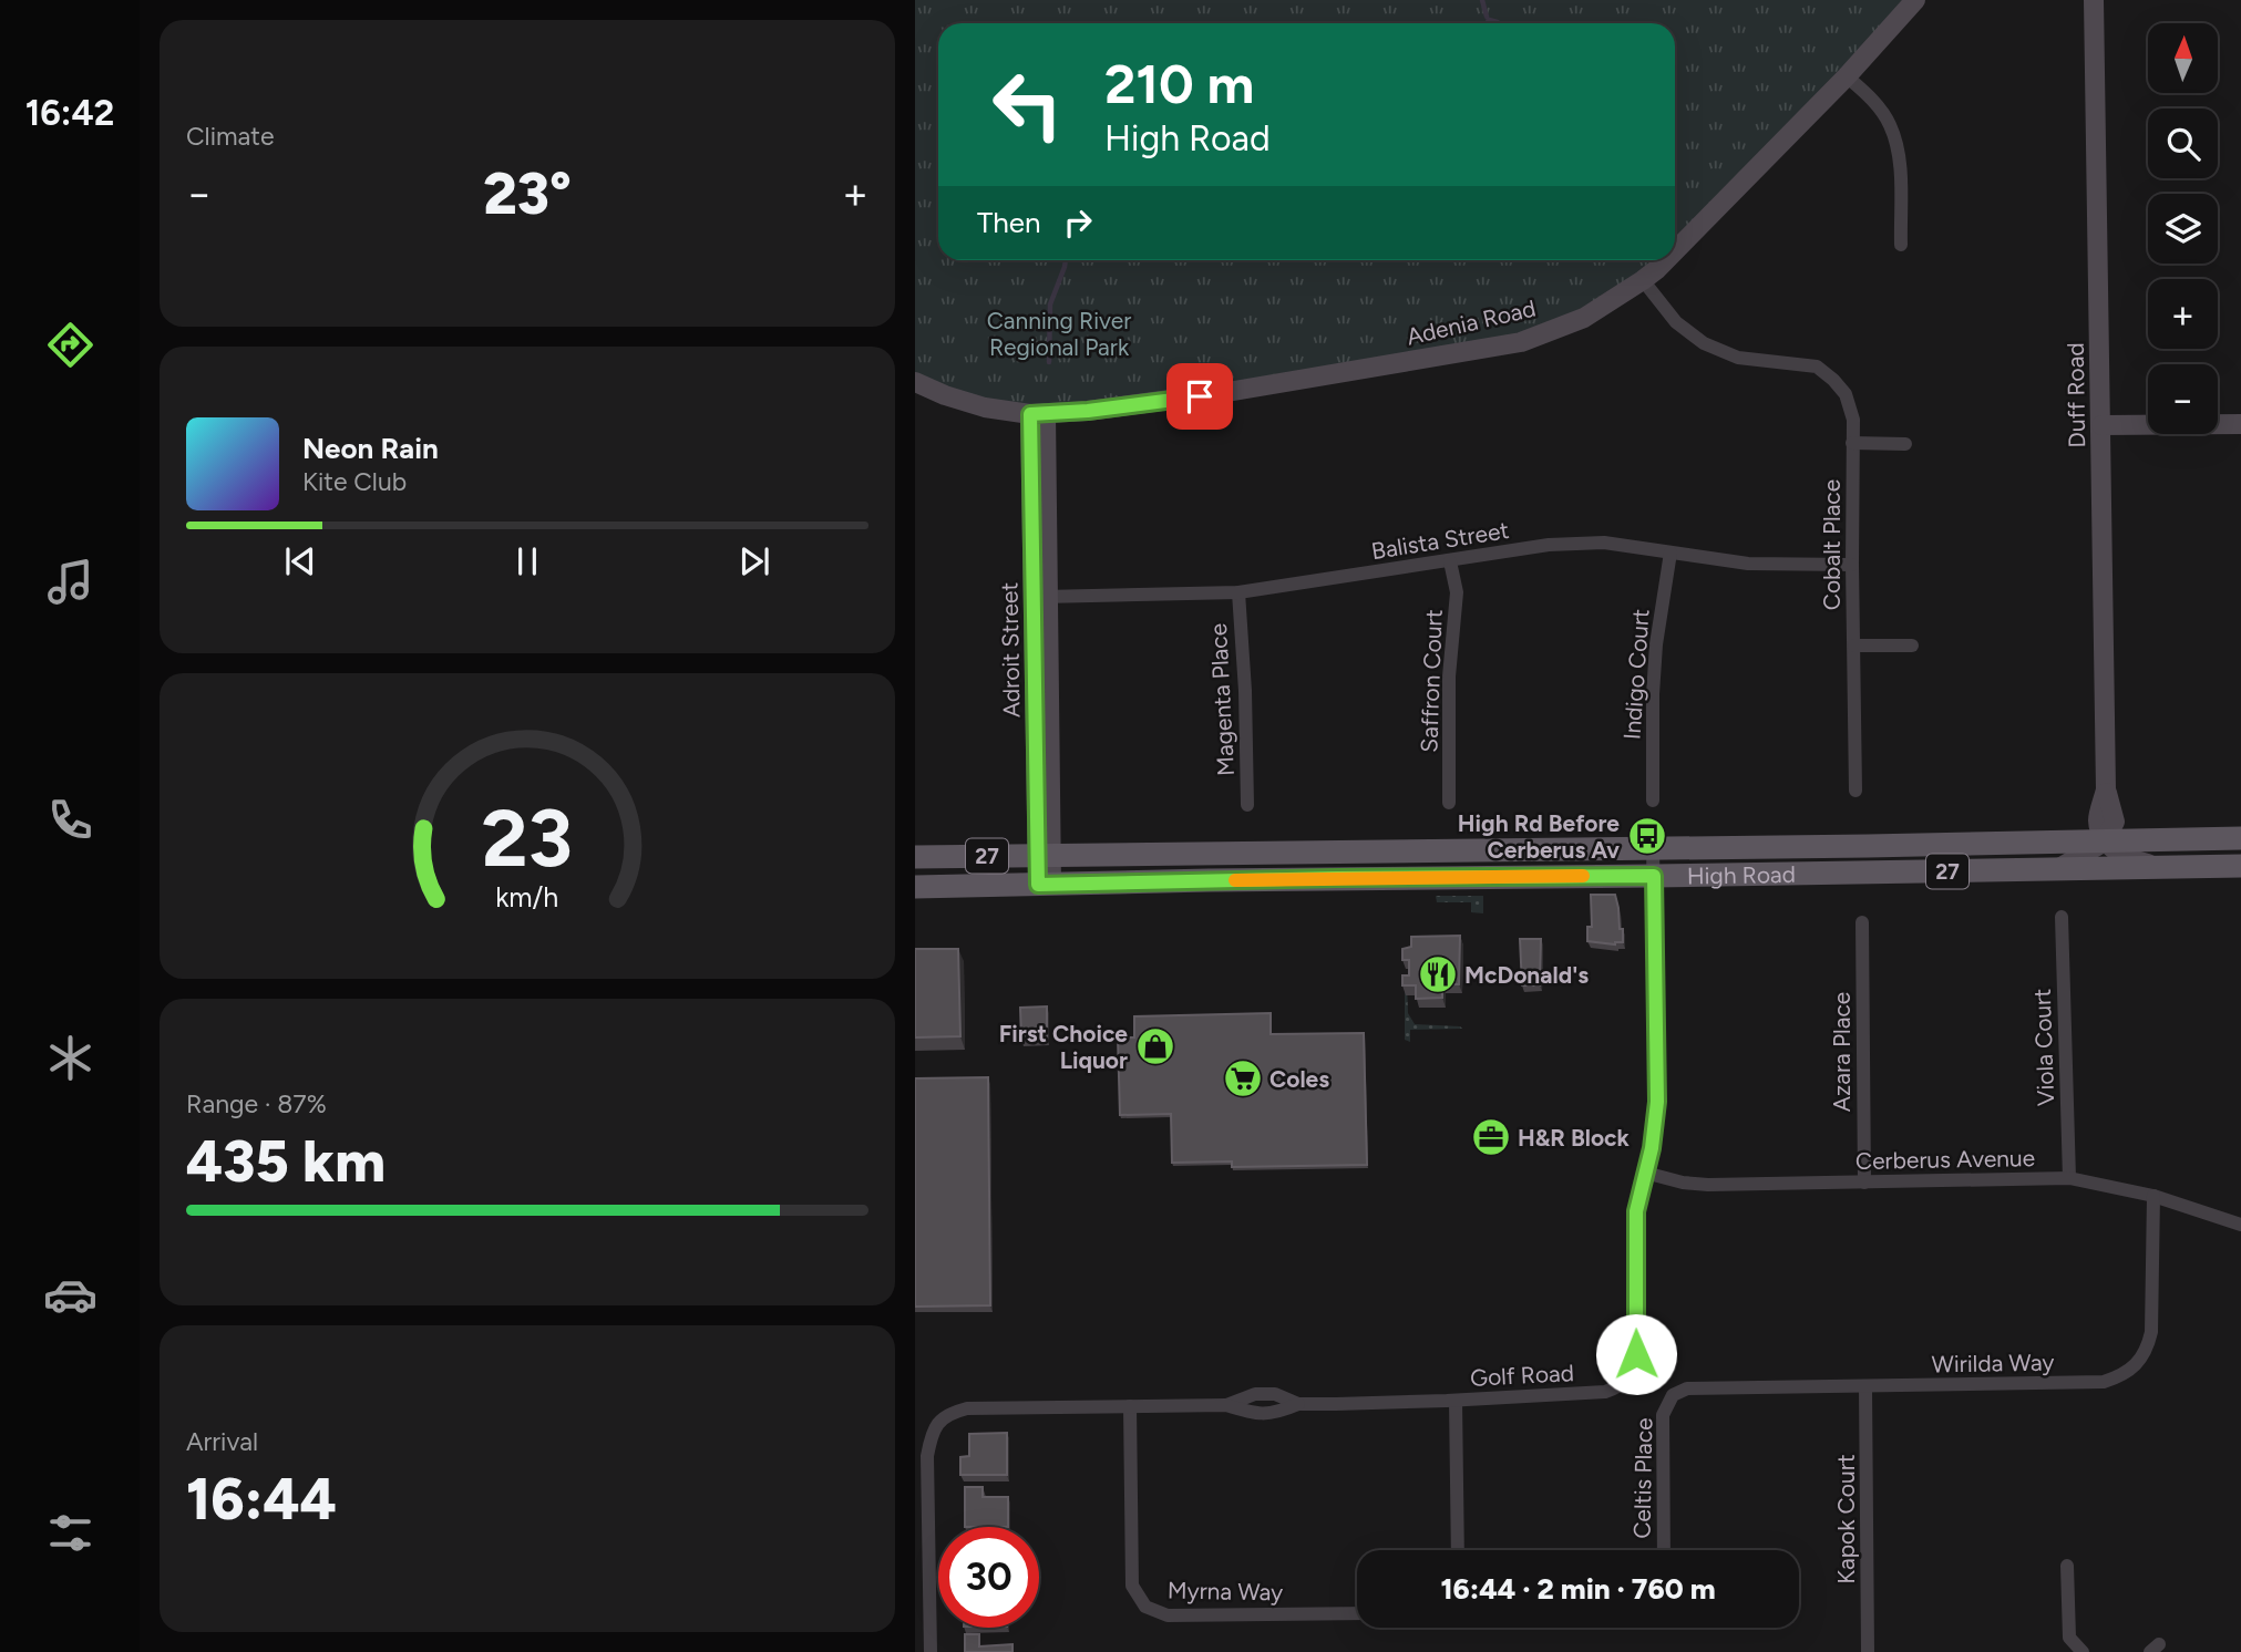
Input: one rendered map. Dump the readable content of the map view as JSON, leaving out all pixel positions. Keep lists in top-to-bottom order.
{
  "streets": {
    "main road": ["27", "High Road"],
    "street": [
      "Adenia Road",
      "Duff Road",
      "Balista Street",
      "Cobalt Place",
      "Adroit Street",
      "Indigo Court",
      "Saffron Court",
      "Magenta Place",
      "Viola Court",
      "Azara Place",
      "Cerberus Avenue",
      "Wirilda Way",
      "Golf Road",
      "Celtis Place",
      "Kapok Court",
      "Myrna Way"
    ]
  },
  "crossings": [
    ["Adenia Road", "Cobalt Place"],
    ["Adenia Road", "Adroit Street"],
    ["Duff Road", "High Road"],
    ["Balista Street", "Cobalt Place"],
    ["Balista Street", "Adroit Street"],
    ["Balista Street", "Indigo Court"],
    ["Balista Street", "Saffron Court"],
    ["Balista Street", "Magenta Place"],
    ["Adroit Street", "High Road"],
    ["High Road", "Golf Road"],
    ["Viola Court", "Cerberus Avenue"],
    ["Azara Place", "Cerberus Avenue"],
    ["Cerberus Avenue", "Wirilda Way"],
    ["Cerberus Avenue", "Golf Road"],
    ["Wirilda Way", "Celtis Place"],
    ["Wirilda Way", "Kapok Court"],
    ["Golf Road", "Myrna Way"]
  ],
  "parks": ["Canning River Regional Park"],
  "places": {
    "bus stop": ["High Rd Before Cerberus Av"],
    "restaurant": ["McDonald's"],
    "shop": ["First Choice Liquor"],
    "supermarket": ["Coles"],
    "office": ["H&R Block"]
  },
  "north": "top",
  "page": {
    "tabs": "16:42",
    "tile": [
      "Climate",
      ["Range · 87%", "435 km"],
      ["Arrival", "16:44"]
    ],
    "map_buttons": ["+", "−"],
    "turn": ["210 m", "High Road"],
    "heat": ["−", "23°", "+"],
    "then": "Then",
    "song": ["Neon Rain", "Kite Club"],
    "limit": "30",
    "trip": "16:44 · 2 min · 760 m",
    "gauge": ["23", "km/h"]
  }
}
